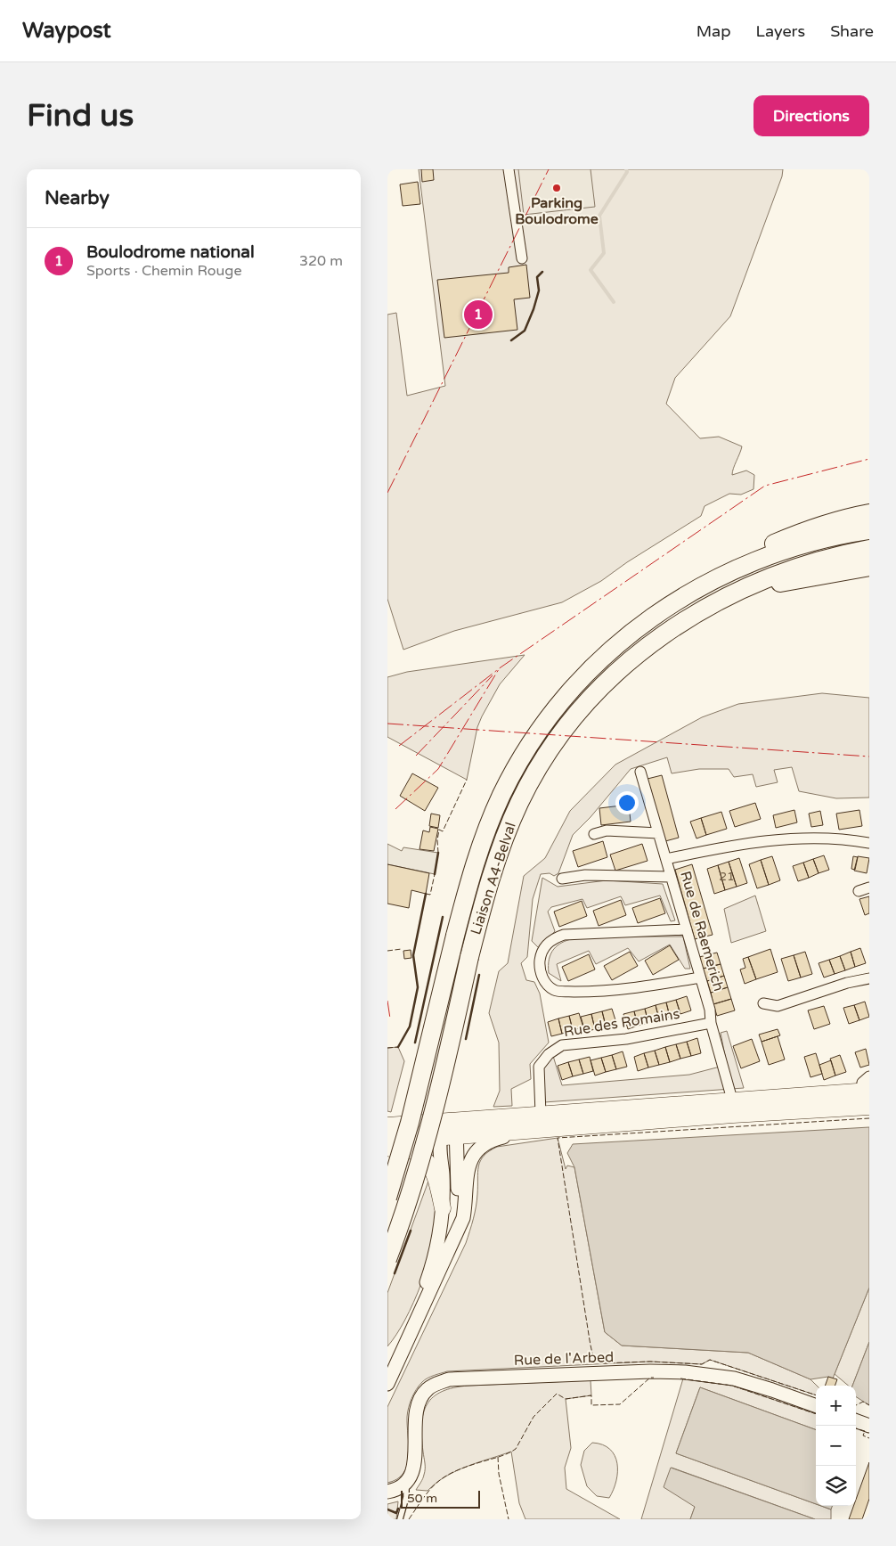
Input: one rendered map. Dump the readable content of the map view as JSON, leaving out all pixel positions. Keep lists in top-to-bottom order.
{
  "streets": {
    "highway": ["Liaison A4-Belval"],
    "main road": ["Rue de l'Arbed"],
    "street": ["Rue de Raemerich", "Rue des Romains"]
  },
  "crossings": [
    ["Rue de Raemerich", "Rue des Romains"]
  ],
  "places": ["Parking Boulodrome"],
  "house_numbers": ["21"],
  "scale_bar": "50 m",
  "page": {
    "header": "Waypost",
    "nav": ["Map", "Layers", "Share"],
    "buttons": "Directions",
    "title": "Find us",
    "heading": "Nearby",
    "list": [
      {
        "mark": "1",
        "name": "Boulodrome national",
        "note": "Sports · Chemin Rouge",
        "value": "320 m"
      }
    ],
    "pins": "1",
    "map_buttons": ["+", "−"],
    "scale": "50 m"
  }
}
